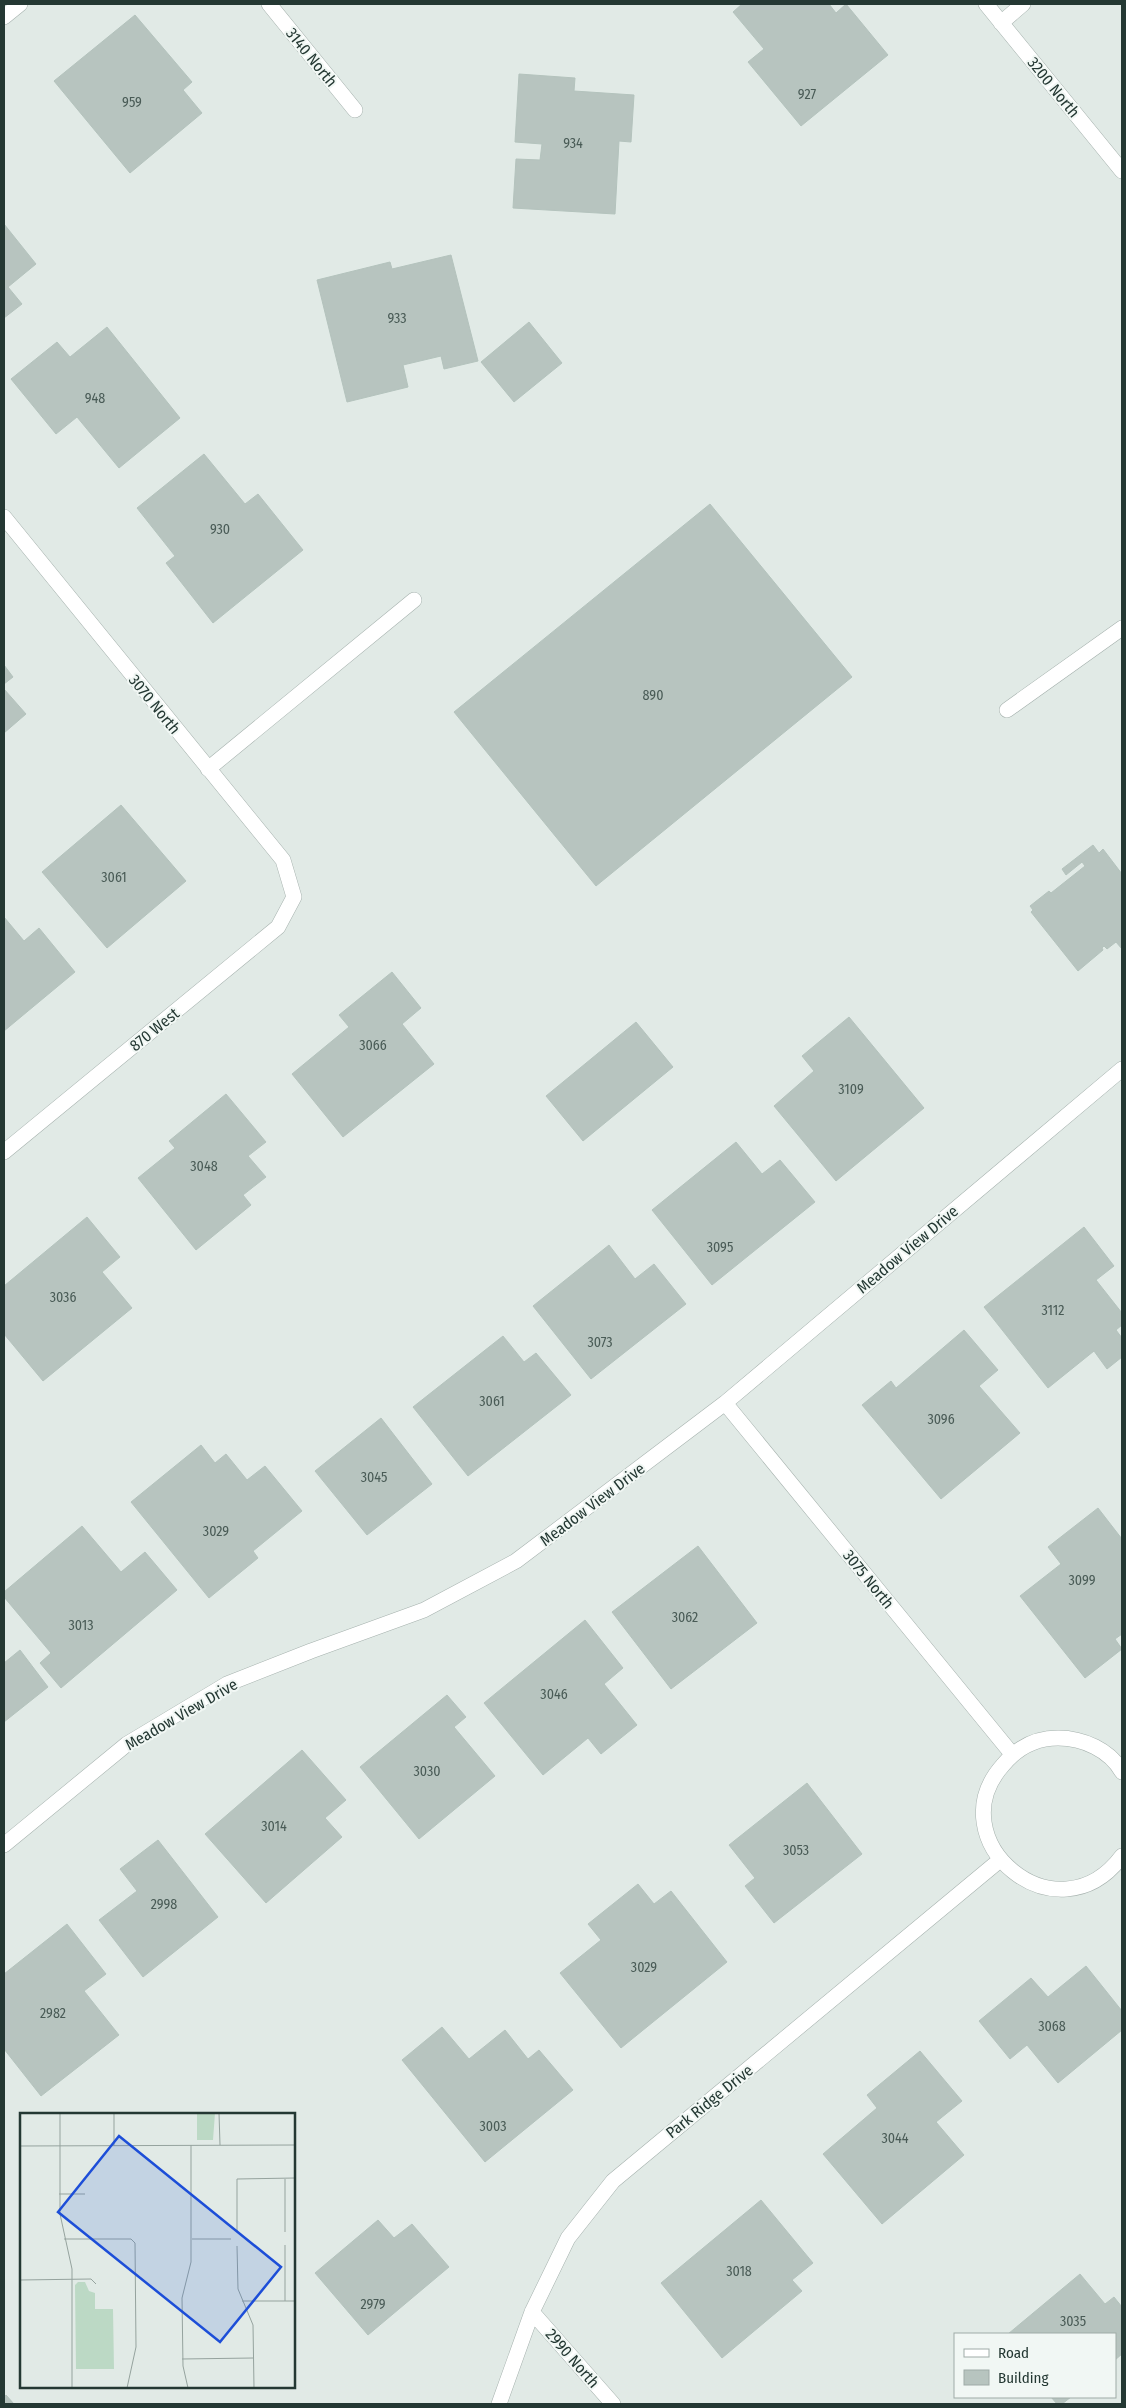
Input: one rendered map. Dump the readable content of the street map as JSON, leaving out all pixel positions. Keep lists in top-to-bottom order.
{
  "streets": {
    "street": [
      "3140 North",
      "3200 North",
      "3070 North",
      "870 West",
      "Meadow View Drive",
      "3075 North",
      "Park Ridge Drive",
      "2990 North"
    ]
  },
  "crossings": [
    ["3070 North", "870 West"],
    ["Meadow View Drive", "3075 North"],
    ["Park Ridge Drive", "2990 North"]
  ],
  "house_numbers": [
    "927",
    "959",
    "934",
    "933",
    "948",
    "930",
    "890",
    "3061",
    "3066",
    "3109",
    "3048",
    "3095",
    "3036",
    "3112",
    "3073",
    "3061",
    "3096",
    "3045",
    "3029",
    "3099",
    "3062",
    "3013",
    "3046",
    "3030",
    "3014",
    "3053",
    "2998",
    "3029",
    "2982",
    "3068",
    "3003",
    "3044",
    "3018",
    "2979",
    "3035"
  ],
  "legend": ["Road", "Building"]
}
